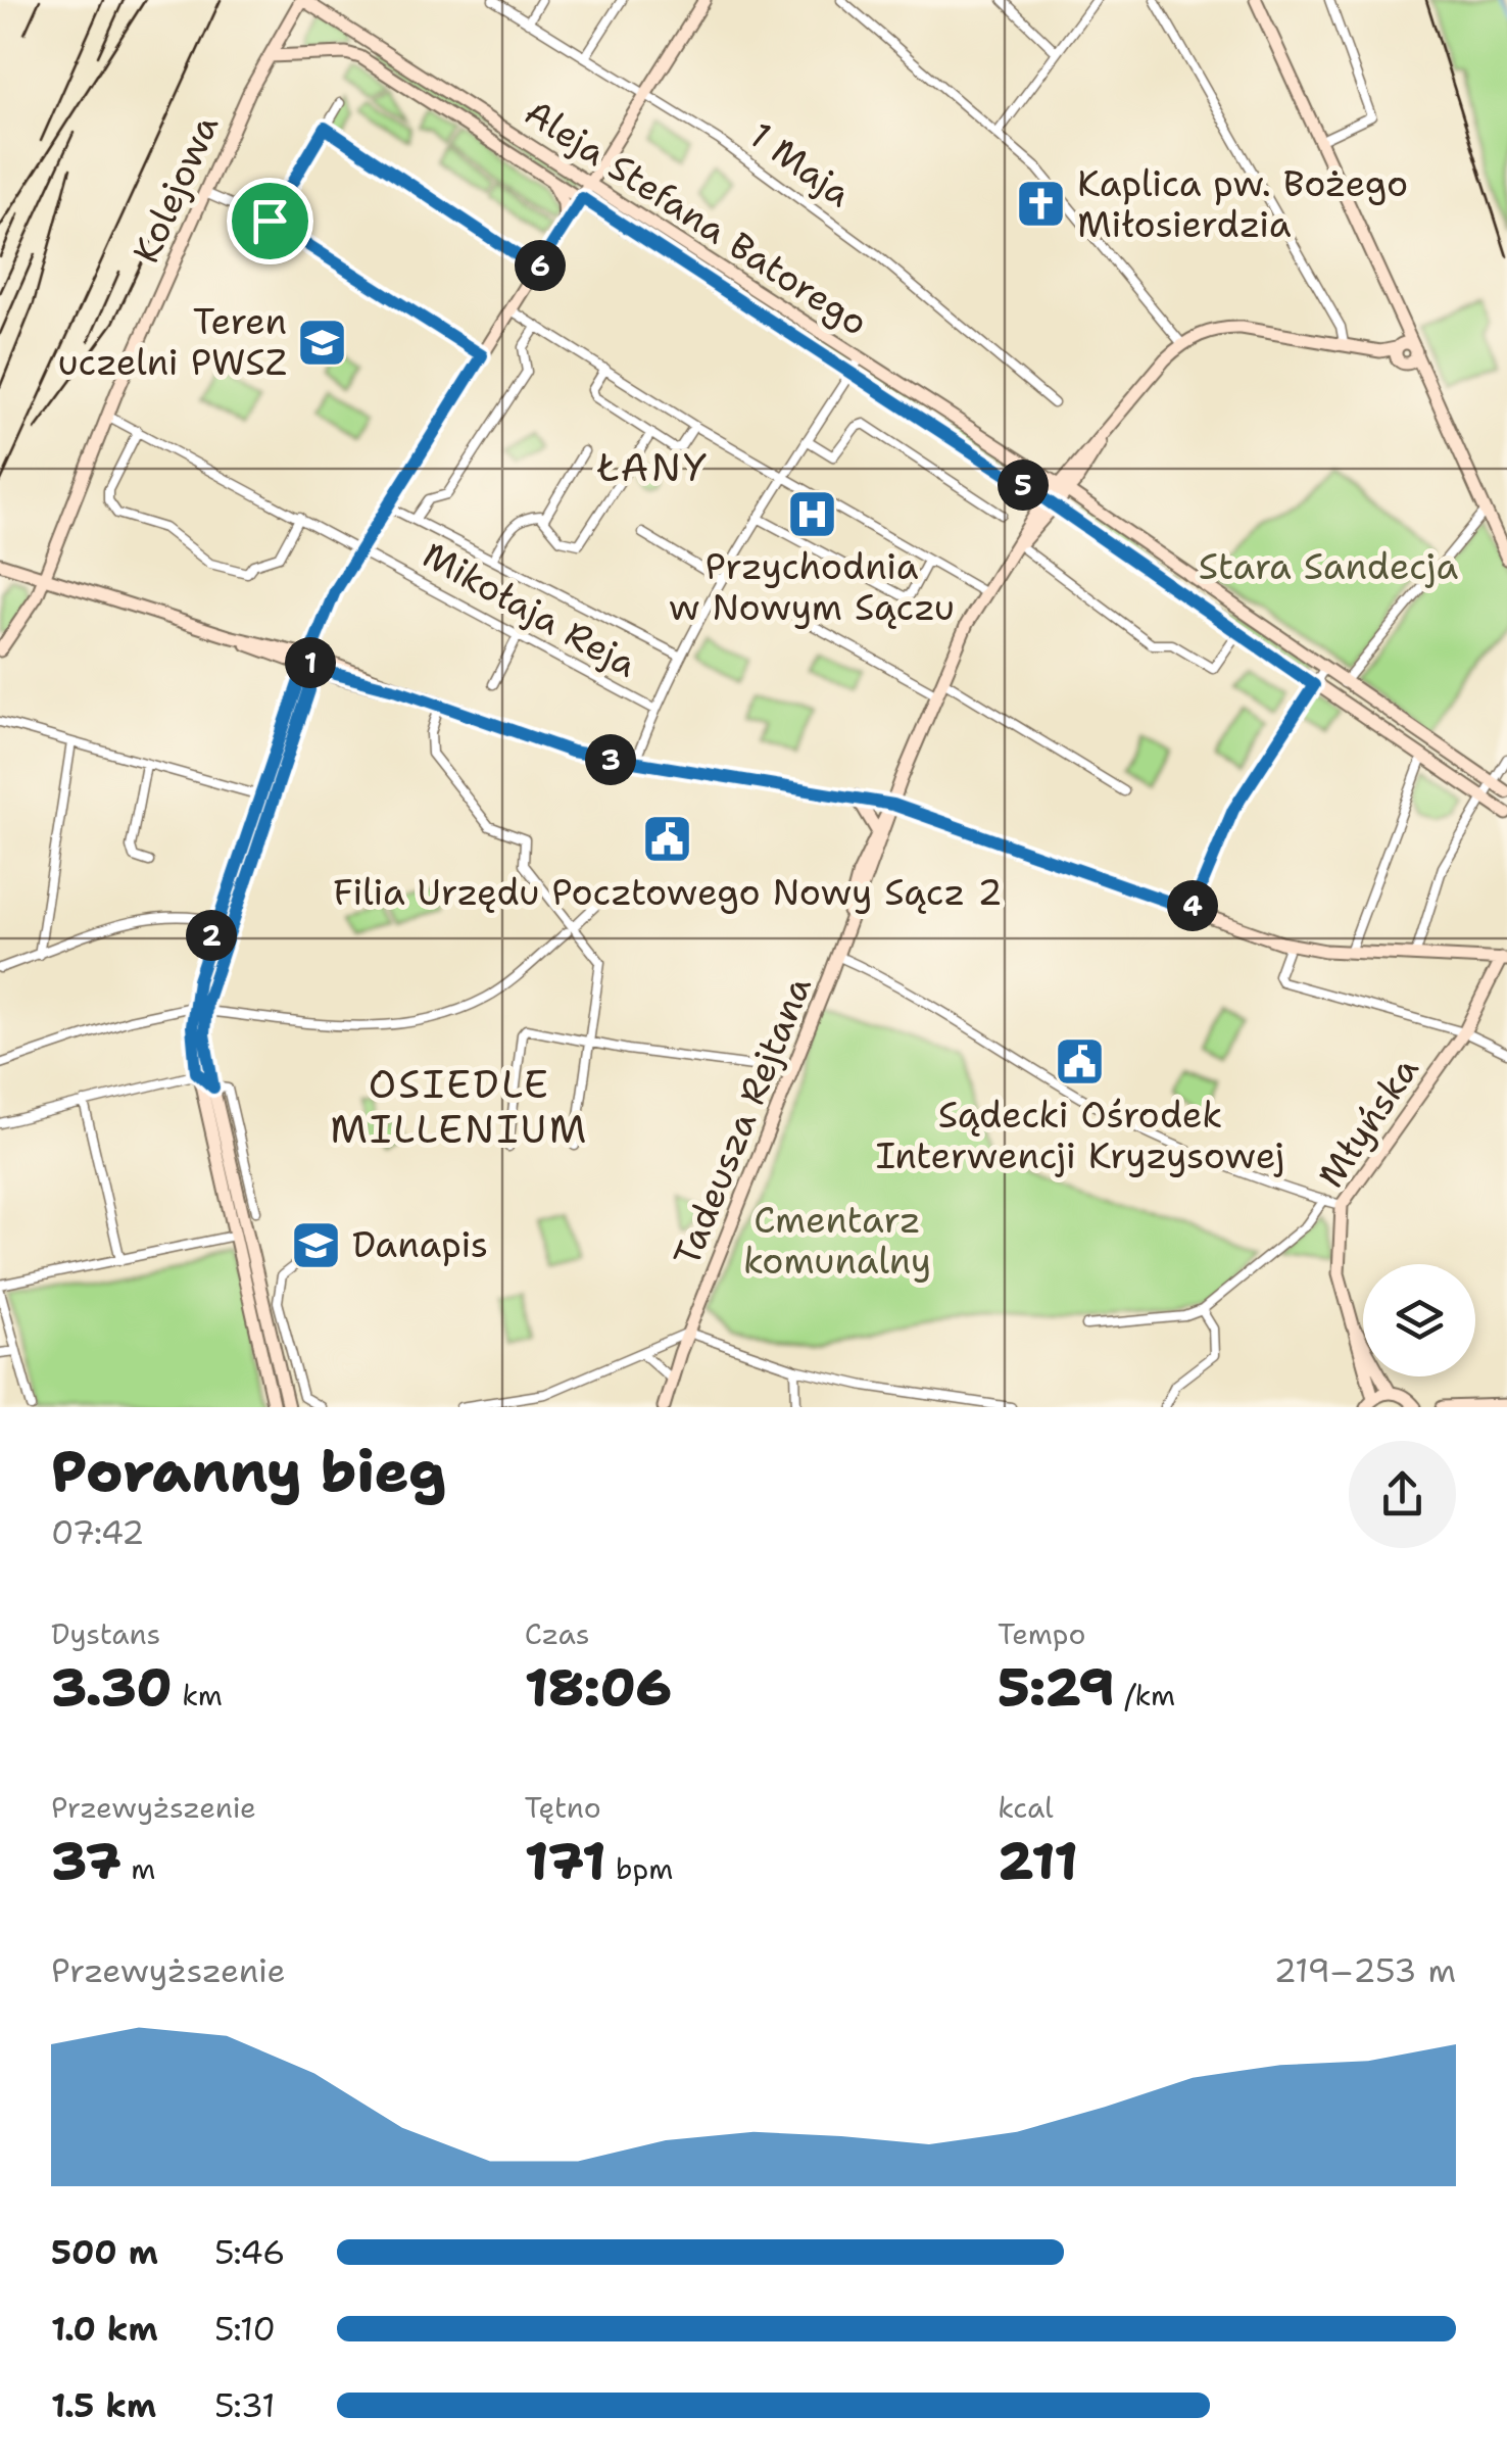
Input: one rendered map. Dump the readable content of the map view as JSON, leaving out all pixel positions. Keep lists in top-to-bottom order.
{
  "streets": {
    "street": [
      "1 Maja",
      "Kolejowa",
      "Aleja Stefana Batorego",
      "Mikołaja Reja",
      "Tadeusza Rejtana",
      "Młyńska"
    ]
  },
  "crossings": [
    ["Kolejowa", "Aleja Stefana Batorego"],
    ["Kolejowa", "Mikołaja Reja"]
  ],
  "districts": ["ŁANY", "OSIEDLE MILLENIUM"],
  "parks": ["Stara Sandecja", "Cmentarz komunalny"],
  "places": {
    "church": ["Kaplica pw. Bożego Miłosierdzia"],
    "school or university": ["Teren uczelni PWSZ", "Danapis"],
    "hospital": ["Przychodnia w Nowym Sączu"],
    "public building": ["Filia Urzędu Pocztowego Nowy Sącz 2", "Sądecki Ośrodek Interwencji Kryzysowej"]
  },
  "page": {
    "pins": [
      "6",
      "5",
      "1",
      "3",
      "4",
      "2"
    ],
    "heading": ["Poranny bieg", "07:42"],
    "stats": [
      ["Dystans", "3.30 km"],
      ["Czas", "18:06"],
      ["Tempo", "5:29 /km"],
      ["Przewyższenie", "37 m"],
      ["Tętno", "171 bpm"],
      ["kcal", "211"]
    ],
    "chart": ["Przewyższenie", "219–253 m"],
    "list": [
      {
        "name": "500 m",
        "note": "5:46"
      },
      {
        "name": "1.0 km",
        "note": "5:10"
      },
      {
        "name": "1.5 km",
        "note": "5:31"
      }
    ]
  }
}
